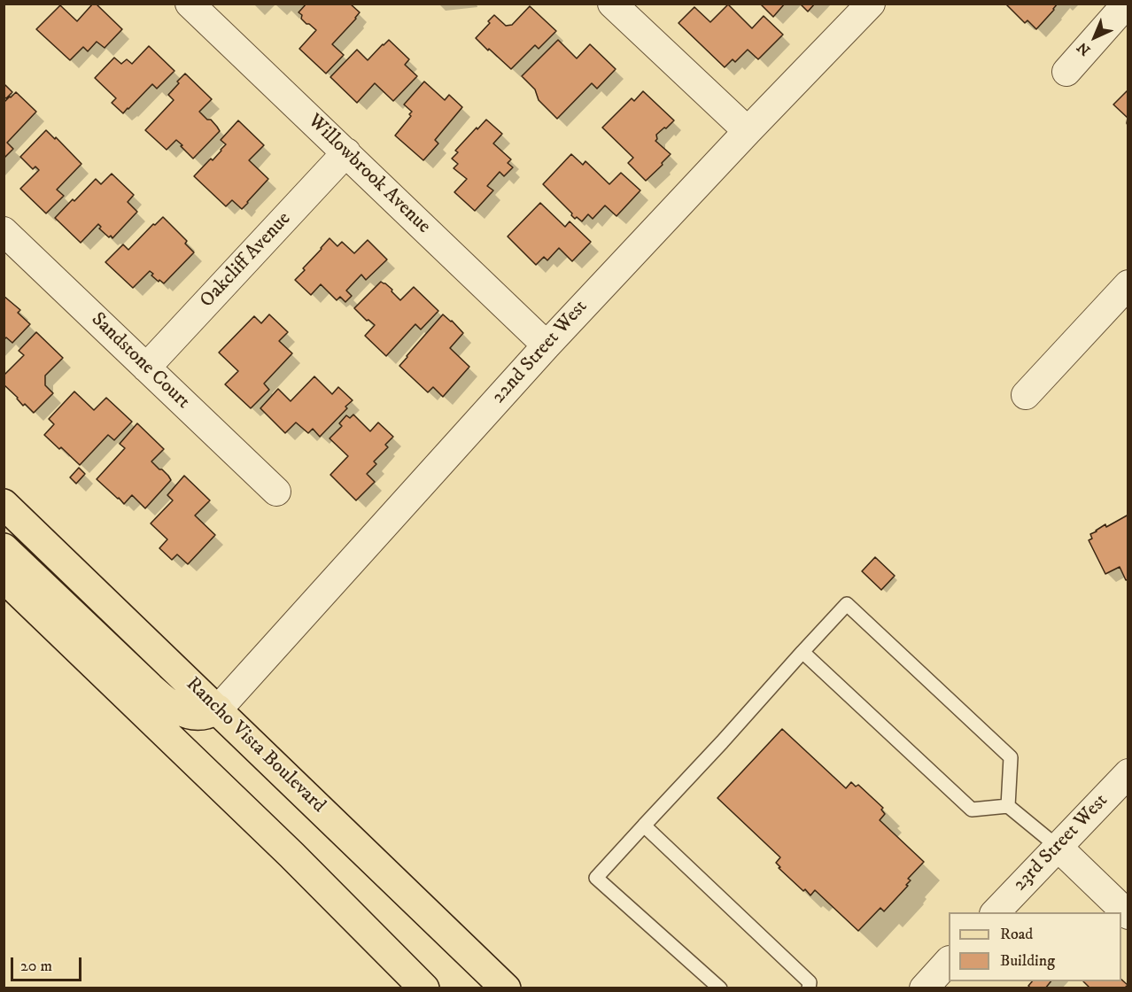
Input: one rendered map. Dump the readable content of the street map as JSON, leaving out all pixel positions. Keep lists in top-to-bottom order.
{
  "streets": {
    "main road": ["Rancho Vista Boulevard"],
    "street": [
      "Willowbrook Avenue",
      "Oakcliff Avenue",
      "22nd Street West",
      "Sandstone Court",
      "23rd Street West"
    ]
  },
  "crossings": [
    ["Willowbrook Avenue", "Oakcliff Avenue"],
    ["Willowbrook Avenue", "22nd Street West"],
    ["Oakcliff Avenue", "Sandstone Court"],
    ["22nd Street West", "Rancho Vista Boulevard"]
  ],
  "legend": ["Road", "Building"],
  "scale_bar": "20 m",
  "north": "bottom left"
}
